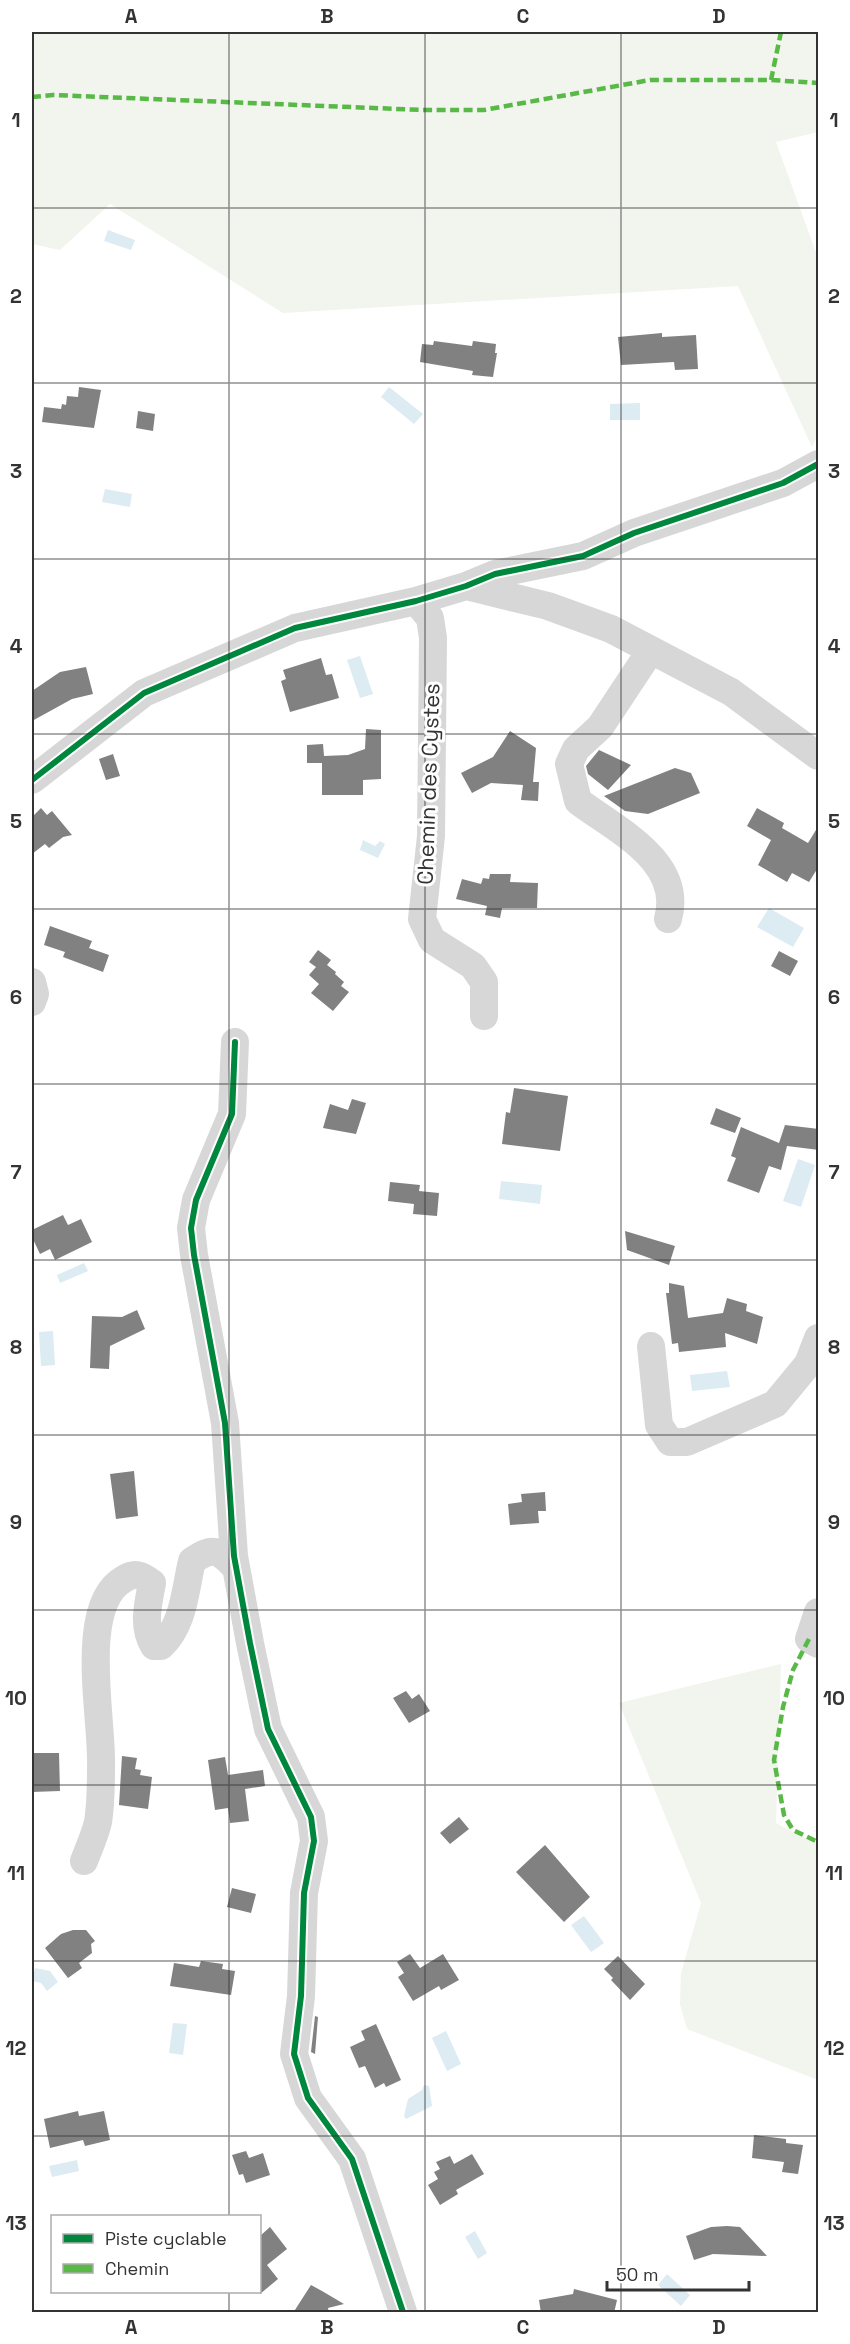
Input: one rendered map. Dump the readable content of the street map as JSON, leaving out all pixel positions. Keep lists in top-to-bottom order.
{
  "streets": {
    "street": ["Chemin des Cystes"]
  },
  "legend": ["Piste cyclable", "Chemin"],
  "scale_bar": "50 m",
  "grid": {
    "columns": [
      "A",
      "B",
      "C",
      "D"
    ],
    "rows": [
      "1",
      "2",
      "3",
      "4",
      "5",
      "6",
      "7",
      "8",
      "9",
      "10",
      "11",
      "12",
      "13"
    ]
  }
}
